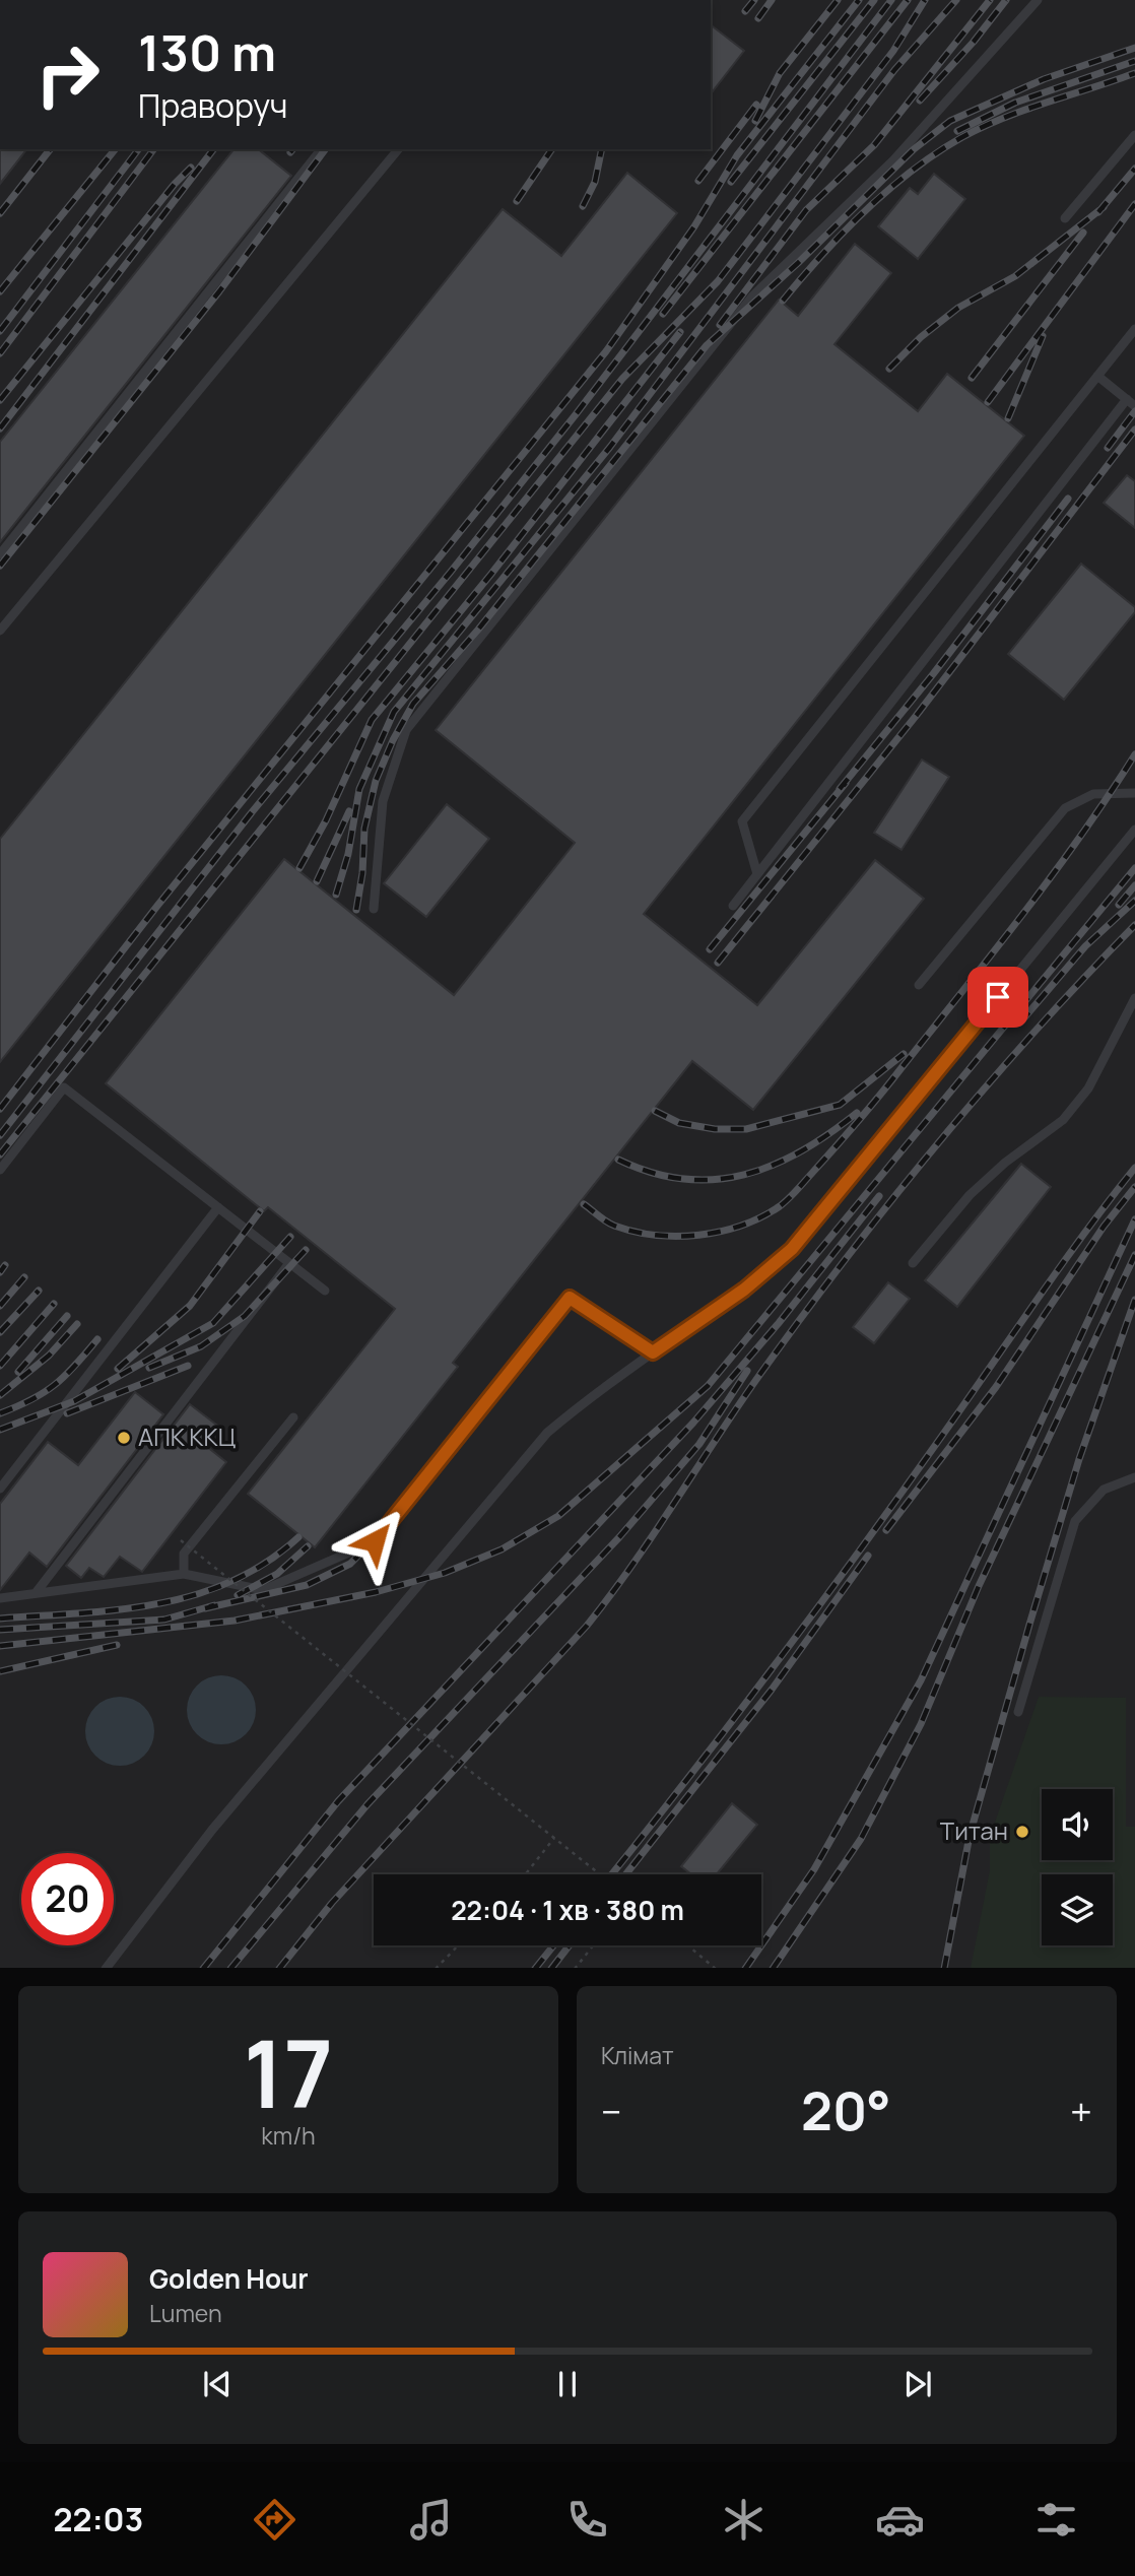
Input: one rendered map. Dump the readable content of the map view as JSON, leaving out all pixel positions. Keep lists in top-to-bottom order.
{
  "places": ["АПК ККЦ", "Титан"],
  "page": {
    "turn": ["130 m", "Праворуч"],
    "limit": "20",
    "trip": "22:04 · 1 хв · 380 m",
    "tile": [
      ["17", "km/h"],
      "Клімат"
    ],
    "heat": ["−", "20°", "+"],
    "song": ["Golden Hour", "Lumen"],
    "tabs": "22:03"
  }
}
